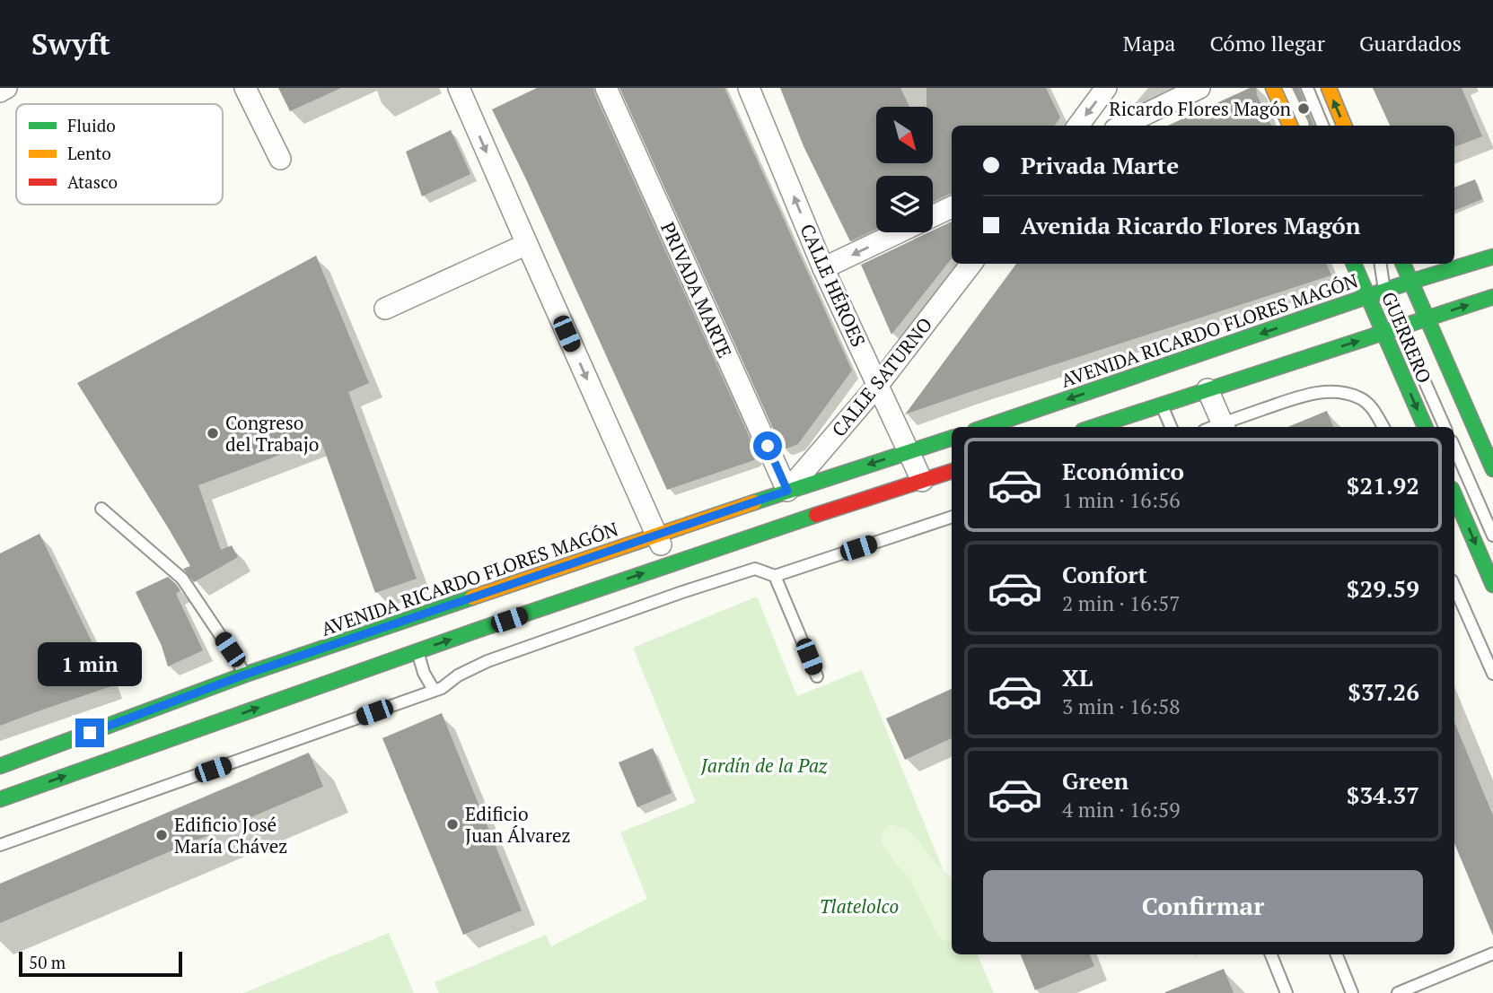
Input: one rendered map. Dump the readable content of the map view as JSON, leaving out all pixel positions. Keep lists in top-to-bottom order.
{
  "streets": {
    "main road": ["AVENIDA RICARDO FLORES MAGÓN", "GUERRERO"],
    "street": ["CALLE HÉROES", "PRIVADA MARTE", "CALLE SATURNO"]
  },
  "crossings": [
    ["CALLE HÉROES", "AVENIDA RICARDO FLORES MAGÓN"],
    ["CALLE HÉROES", "CALLE SATURNO"],
    ["PRIVADA MARTE", "AVENIDA RICARDO FLORES MAGÓN"],
    ["PRIVADA MARTE", "CALLE SATURNO"],
    ["AVENIDA RICARDO FLORES MAGÓN", "GUERRERO"],
    ["AVENIDA RICARDO FLORES MAGÓN", "CALLE SATURNO"]
  ],
  "one_way": ["CALLE HÉROES"],
  "parks": ["Jardín de la Paz", "Tlatelolco"],
  "places": [
    "Ricardo Flores Magón",
    "Congreso del Trabajo",
    "Edificio Juan Álvarez",
    "Edificio José María Chávez"
  ],
  "legend": ["Fluido", "Lento", "Atasco"],
  "scale_bar": "50 m",
  "north": "bottom right",
  "page": {
    "header": "Swyft",
    "nav": ["Mapa", "Cómo llegar", "Guardados"],
    "banner": ["Privada Marte", "Avenida Ricardo Flores Magón"],
    "list": [
      {
        "name": "Económico",
        "note": "1 min · 16:56",
        "value": "$21.92"
      },
      {
        "name": "Confort",
        "note": "2 min · 16:57",
        "value": "$29.59"
      },
      {
        "name": "XL",
        "note": "3 min · 16:58",
        "value": "$37.26"
      },
      {
        "name": "Green",
        "note": "4 min · 16:59",
        "value": "$34.37"
      }
    ],
    "bubble": "1 min",
    "buttons": "Confirmar",
    "scale": "50 m"
  }
}
